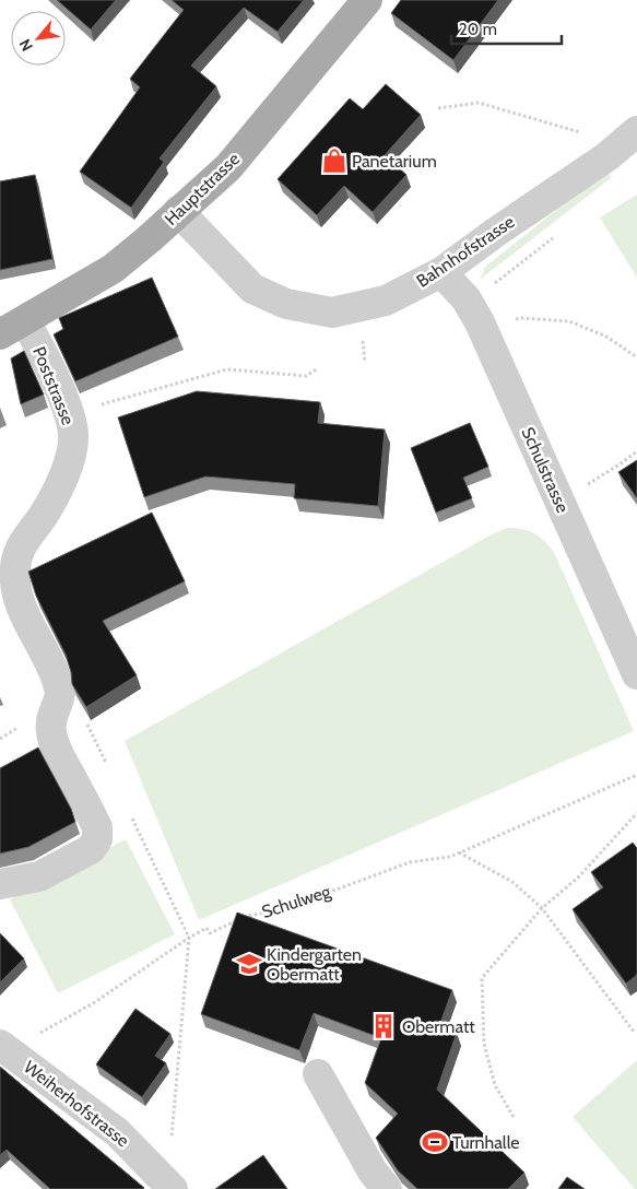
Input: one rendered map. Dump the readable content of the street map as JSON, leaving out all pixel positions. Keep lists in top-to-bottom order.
{
  "streets": {
    "main road": ["Hauptstrasse"],
    "street": [
      "Bahnhofstrasse",
      "Poststrasse",
      "Schulstrasse",
      "Weiherhofstrasse"
    ],
    "path": ["Schulweg"]
  },
  "crossings": [
    ["Hauptstrasse", "Bahnhofstrasse"],
    ["Hauptstrasse", "Poststrasse"],
    ["Bahnhofstrasse", "Schulstrasse"]
  ],
  "places": {
    "shop": ["Panetarium"],
    "school or university": ["Kindergarten Obermatt"],
    "building": ["Obermatt"],
    "sports": ["Turnhalle"]
  },
  "scale_bar": "20 m",
  "north": "bottom left"
}
